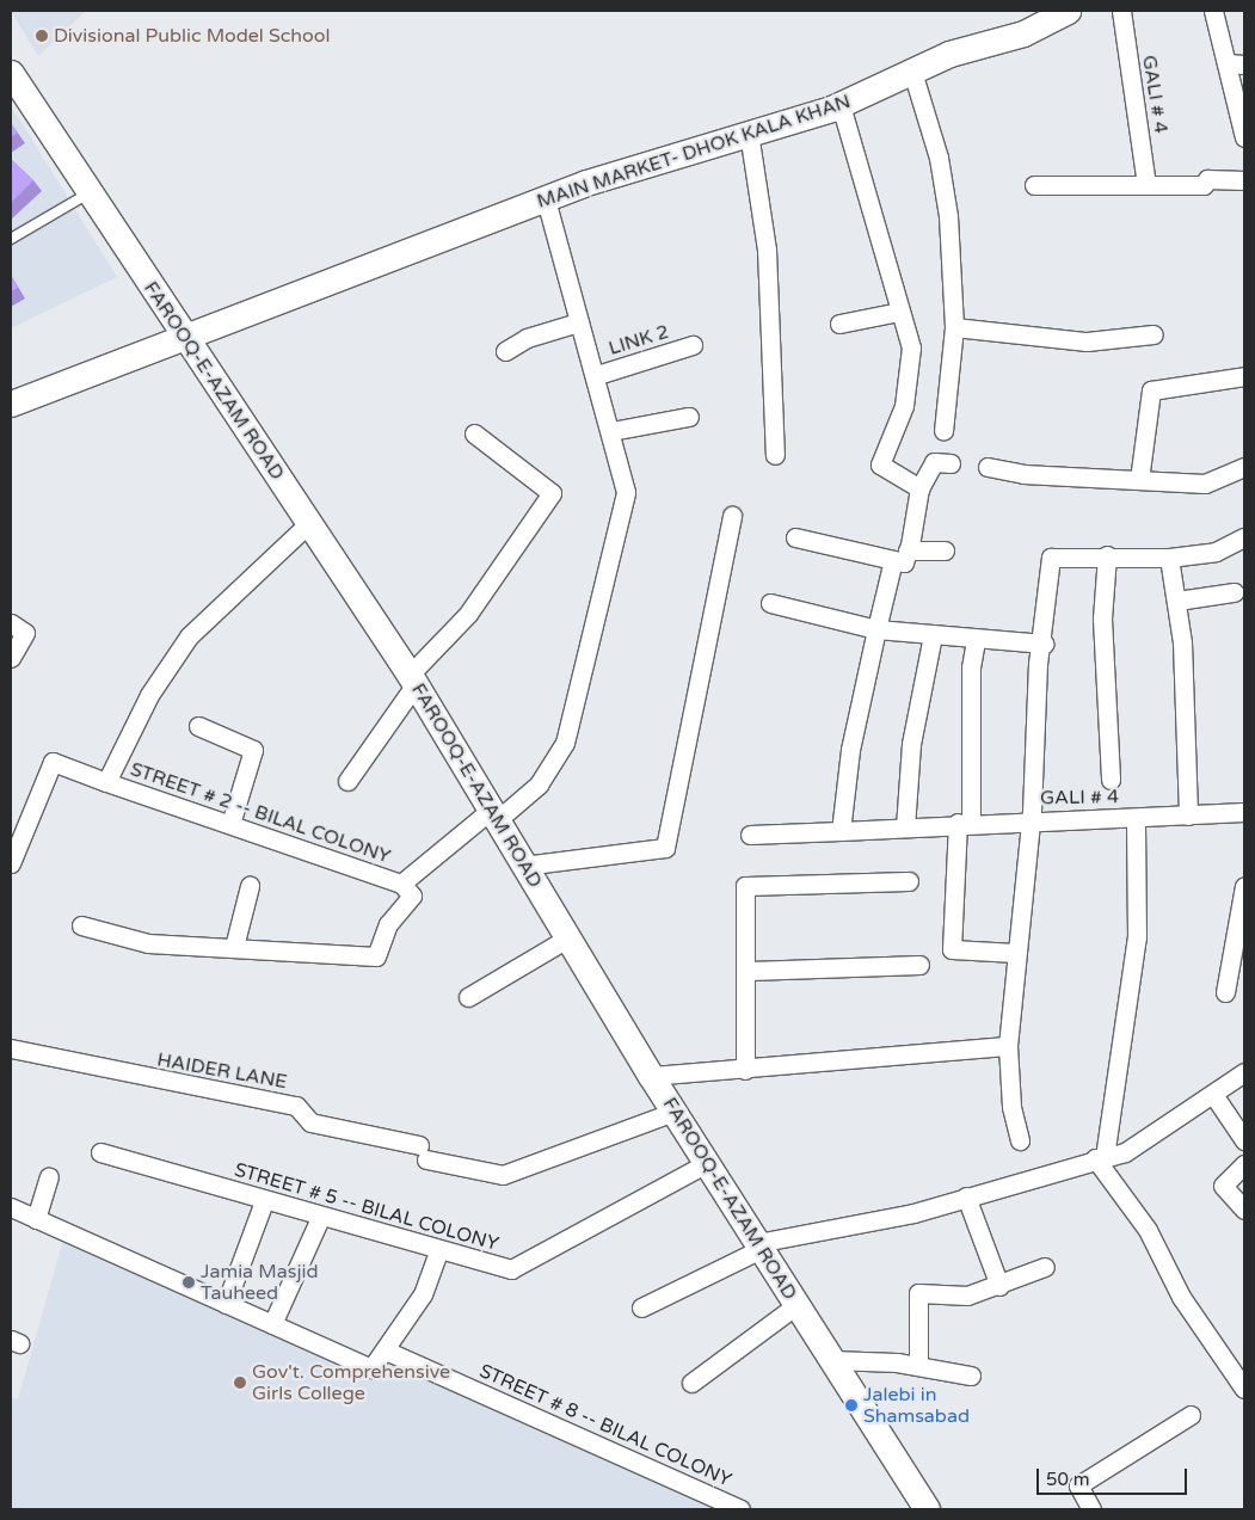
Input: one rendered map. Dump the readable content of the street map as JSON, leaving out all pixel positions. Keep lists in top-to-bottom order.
{
  "streets": {
    "street": [
      "GALI # 4",
      "MAIN MARKET- DHOK KALA KHAN",
      "LINK 2",
      "FAROOQ-E-AZAM ROAD",
      "STREET # 2 -- BILAL COLONY",
      "HAIDER LANE",
      "STREET # 5 -- BILAL COLONY",
      "STREET # 8 -- BILAL COLONY"
    ]
  },
  "crossings": [
    ["MAIN MARKET- DHOK KALA KHAN", "FAROOQ-E-AZAM ROAD"],
    ["FAROOQ-E-AZAM ROAD", "STREET # 2 -- BILAL COLONY"],
    ["FAROOQ-E-AZAM ROAD", "HAIDER LANE"],
    ["FAROOQ-E-AZAM ROAD", "STREET # 5 -- BILAL COLONY"]
  ],
  "places": [
    "Divisional Public Model School",
    "Jamia Masjid Tauheed",
    "Gov't. Comprehensive Girls College",
    "Jalebi in Shamsabad"
  ],
  "scale_bar": "50 m"
}
